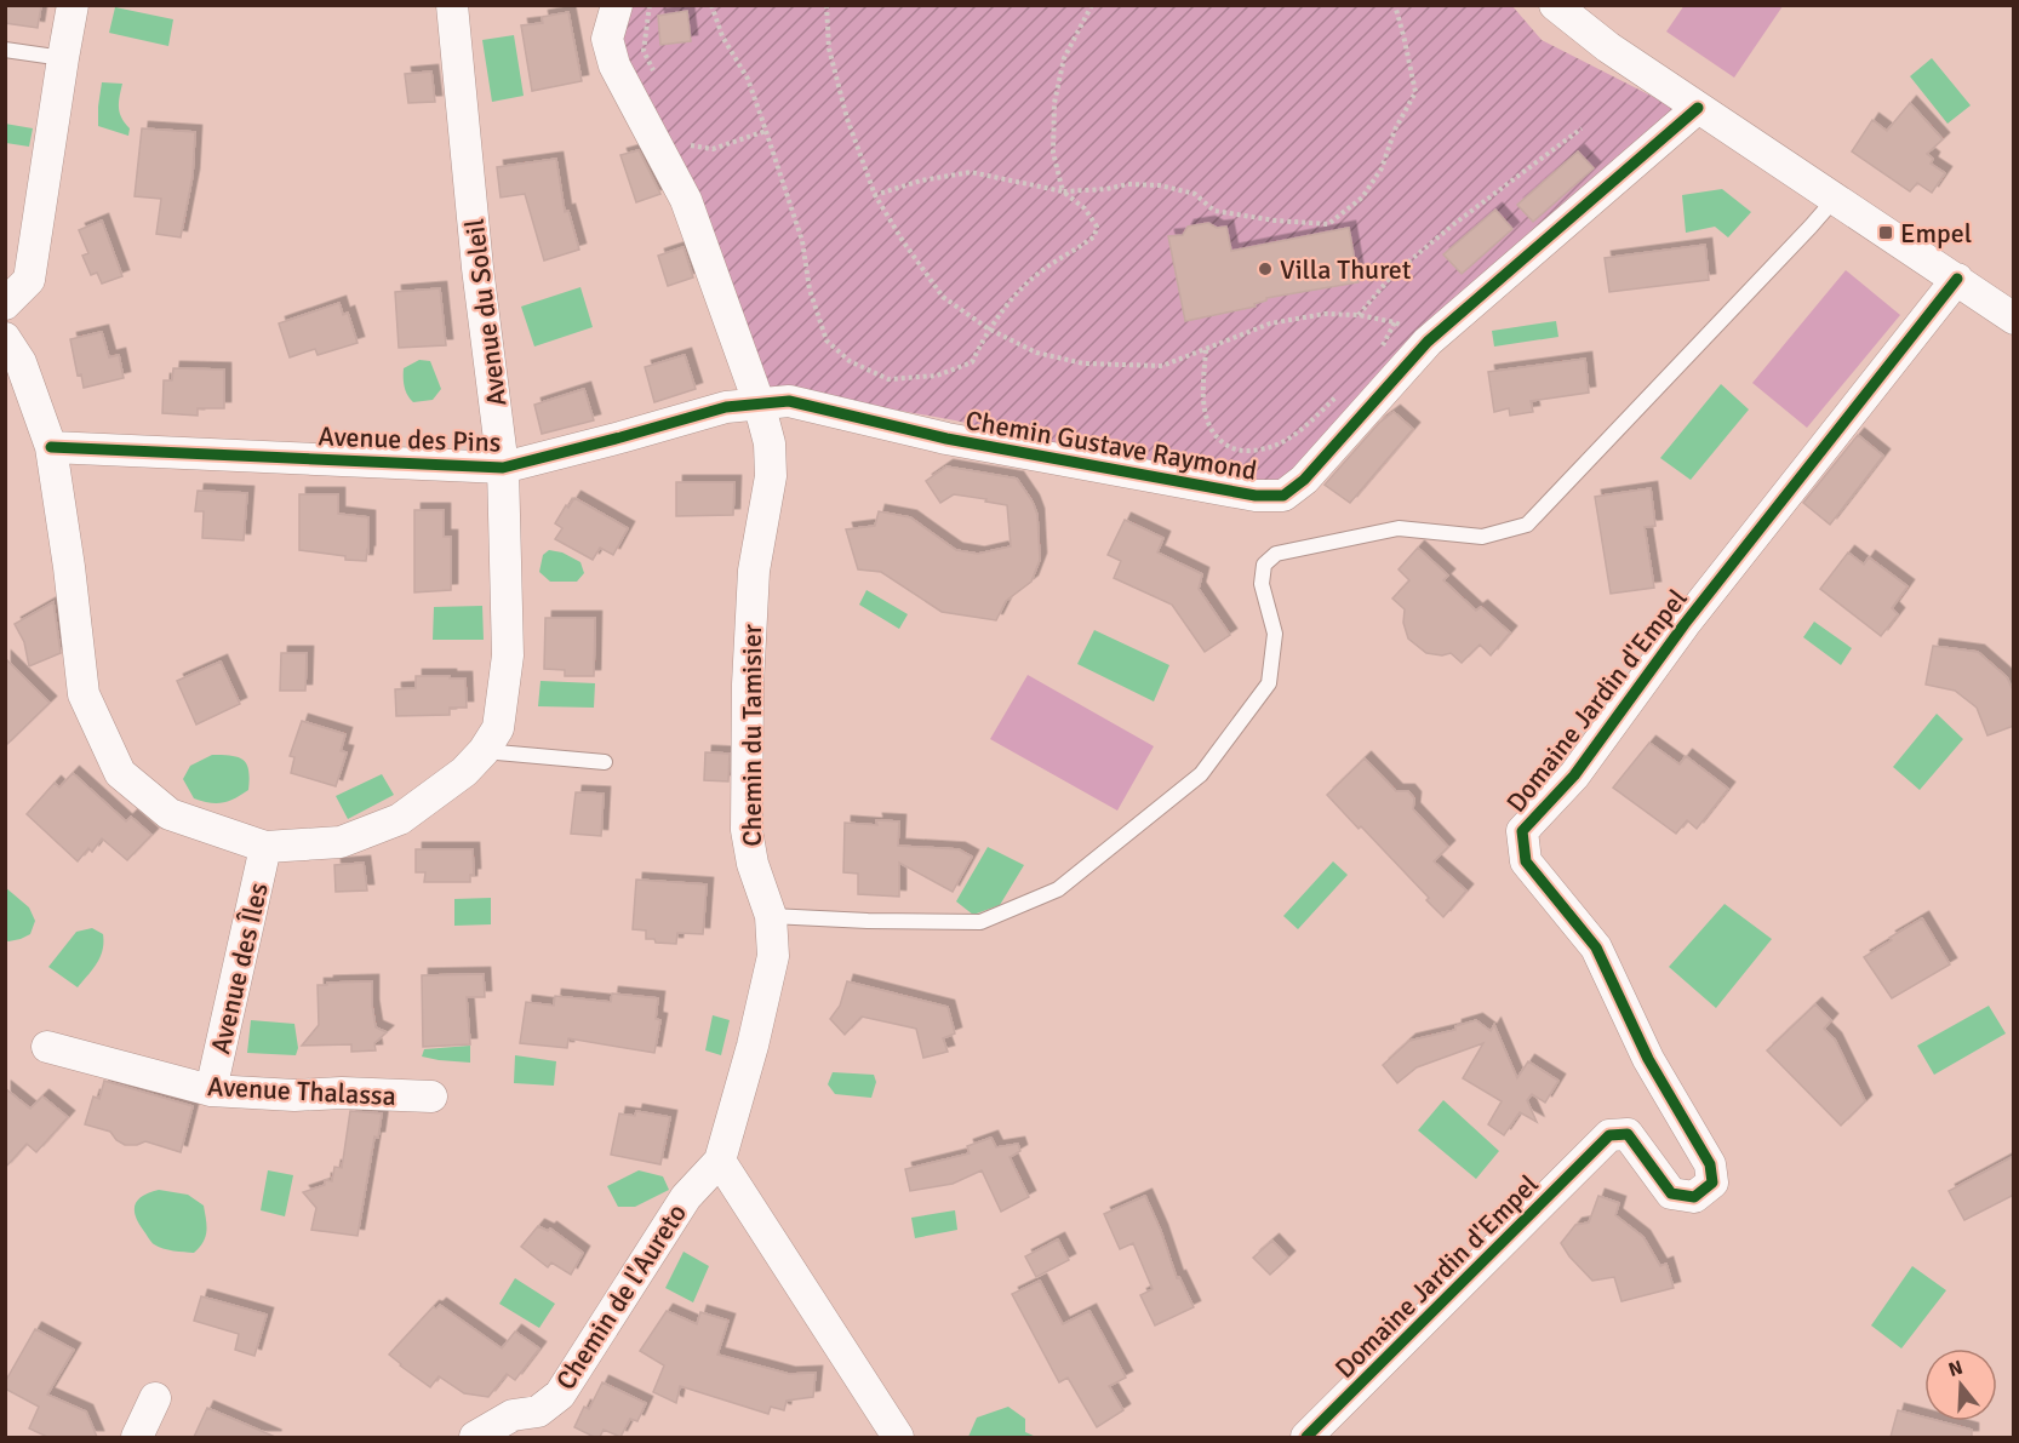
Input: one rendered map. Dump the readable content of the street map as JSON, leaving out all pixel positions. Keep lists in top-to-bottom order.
{
  "streets": {
    "street": [
      "Avenue du Soleil",
      "Avenue des Pins",
      "Chemin Gustave Raymond",
      "Domaine Jardin d'Empel",
      "Chemin du Tamisier",
      "Avenue des Îles",
      "Avenue Thalassa",
      "Chemin de l'Aureto"
    ]
  },
  "crossings": [
    ["Avenue du Soleil", "Avenue des Pins"],
    ["Avenue du Soleil", "Avenue des Îles"],
    ["Avenue des Pins", "Chemin Gustave Raymond"],
    ["Avenue des Pins", "Chemin du Tamisier"],
    ["Chemin Gustave Raymond", "Chemin du Tamisier"],
    ["Chemin du Tamisier", "Chemin de l'Aureto"],
    ["Avenue des Îles", "Avenue Thalassa"]
  ],
  "places": {
    "transit": ["Empel"],
    "other": ["Villa Thuret"]
  },
  "north": "top"
}
